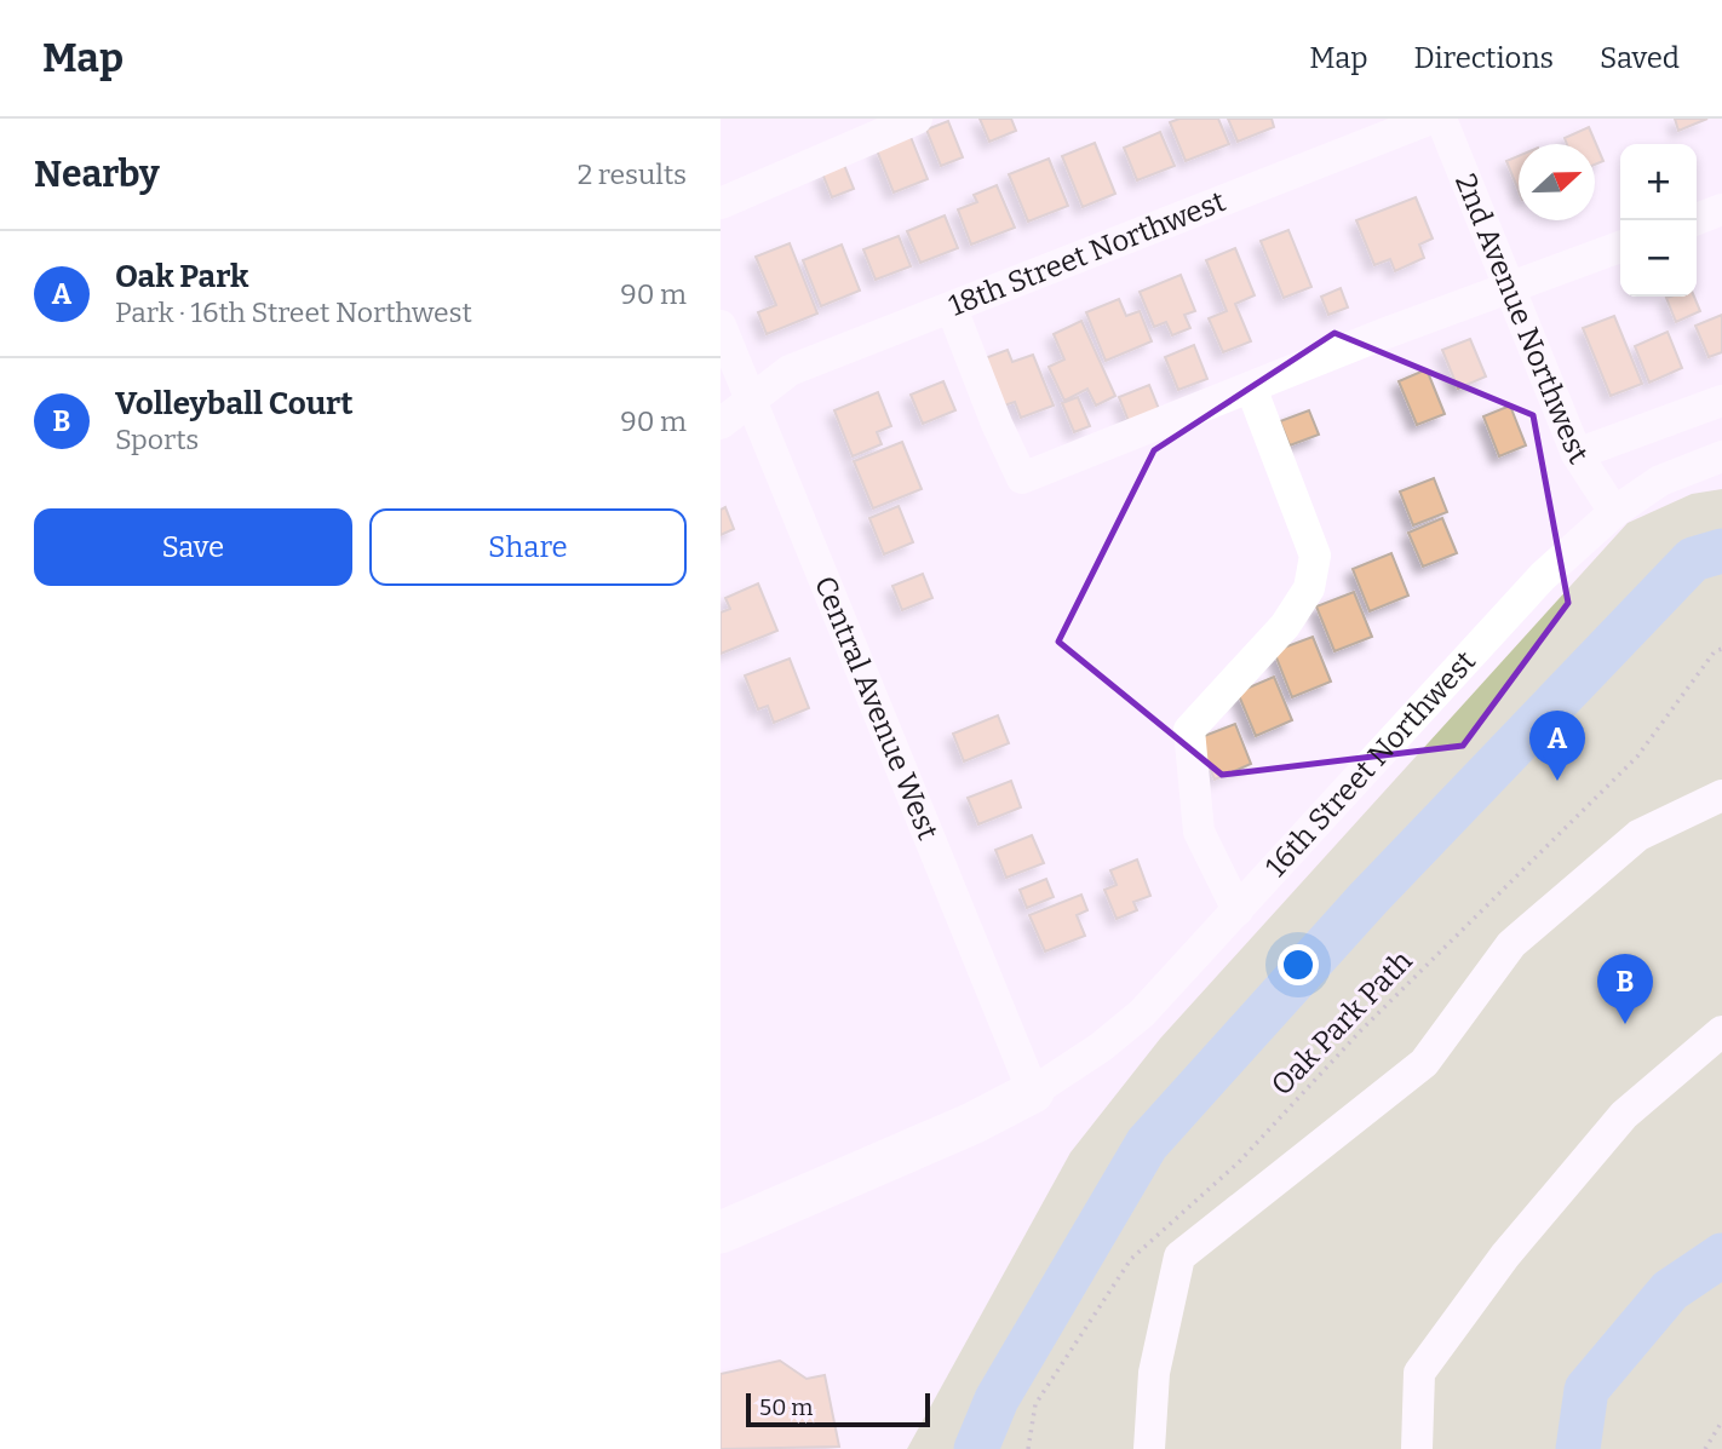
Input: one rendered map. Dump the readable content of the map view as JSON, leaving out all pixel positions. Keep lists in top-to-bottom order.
{
  "streets": {
    "street": [
      "18th Street Northwest",
      "2nd Avenue Northwest",
      "Central Avenue West",
      "16th Street Northwest"
    ],
    "path": ["Oak Park Path"]
  },
  "crossings": [
    ["18th Street Northwest", "Central Avenue West"],
    ["2nd Avenue Northwest", "16th Street Northwest"],
    ["Central Avenue West", "16th Street Northwest"]
  ],
  "scale_bar": "50 m",
  "north": "right",
  "page": {
    "header": "Map",
    "nav": ["Map", "Directions", "Saved"],
    "heading": ["Nearby", "2 results"],
    "map_buttons": ["+", "−"],
    "list": [
      {
        "mark": "A",
        "name": "Oak Park",
        "note": "Park · 16th Street Northwest",
        "value": "90 m"
      },
      {
        "mark": "B",
        "name": "Volleyball Court",
        "note": "Sports",
        "value": "90 m"
      }
    ],
    "buttons": ["Save", "Share"],
    "pins": ["A", "B"],
    "scale": "50 m"
  }
}
